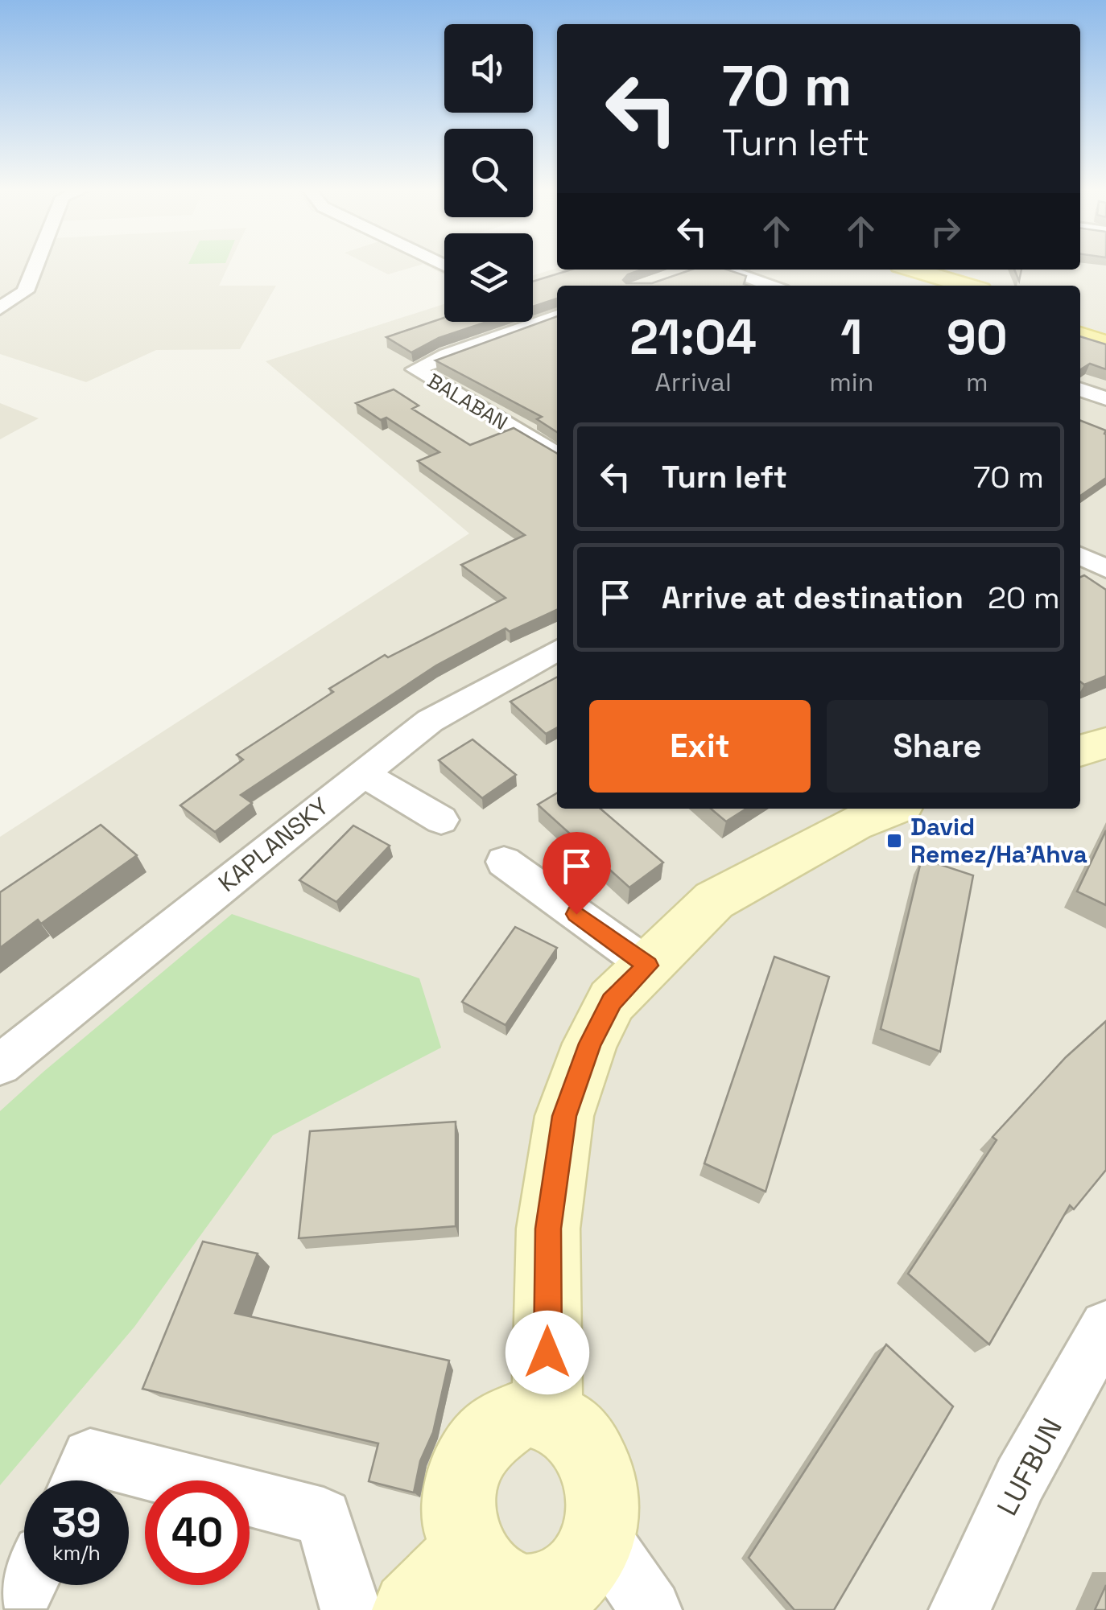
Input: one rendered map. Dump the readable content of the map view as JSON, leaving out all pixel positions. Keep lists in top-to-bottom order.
{
  "streets": {
    "street": ["BALABAN", "KAPLANSKY", "LUFBUN"]
  },
  "places": {
    "transit": ["David Remez/Ha'Ahva"]
  },
  "page": {
    "turn": ["70 m", "Turn left"],
    "eta": [
      "21:04",
      "Arrival",
      "1",
      "min",
      "90",
      "m"
    ],
    "list": [
      {
        "name": "Turn left",
        "value": "70 m"
      },
      {
        "name": "Arrive at destination",
        "value": "20 m"
      }
    ],
    "buttons": ["Exit", "Share"],
    "speed": "39 km/h",
    "limit": "40"
  }
}
